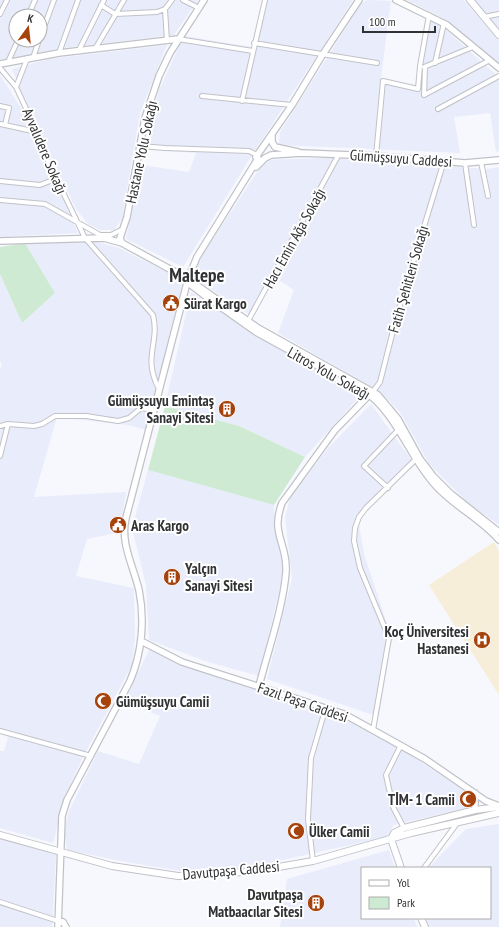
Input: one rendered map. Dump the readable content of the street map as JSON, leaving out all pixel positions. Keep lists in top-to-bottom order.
{
  "streets": {
    "main road": [
      "Hastane Yolu Sokağı",
      "Gümüşsuyu Caddesi",
      "Litros Yolu Sokağı",
      "Fazıl Paşa Caddesi",
      "Davutpaşa Caddesi"
    ],
    "street": ["Ayvalıdere Sokağı", "Hacı Emin Ağa Sokağı", "Fatih Şehitleri Sokağı"]
  },
  "crossings": [
    ["Ayvalıdere Sokağı", "Litros Yolu Sokağı"],
    ["Hastane Yolu Sokağı", "Litros Yolu Sokağı"],
    ["Gümüşsuyu Caddesi", "Hacı Emin Ağa Sokağı"],
    ["Gümüşsuyu Caddesi", "Fatih Şehitleri Sokağı"],
    ["Hacı Emin Ağa Sokağı", "Litros Yolu Sokağı"],
    ["Fatih Şehitleri Sokağı", "Litros Yolu Sokağı"],
    ["Fazıl Paşa Caddesi", "Davutpaşa Caddesi"]
  ],
  "districts": ["Maltepe"],
  "places": {
    "public building": ["Sürat Kargo", "Aras Kargo"],
    "building": ["Gümüşsuyu Emintaş Sanayi Sitesi", "Yalçın Sanayi Sitesi", "Davutpaşa Matbaacılar Sitesi"],
    "hospital": ["Koç Üniversitesi Hastanesi"],
    "mosque": ["Gümüşsuyu Camii", "TİM- 1 Camii", "Ülker Camii"]
  },
  "legend": ["Yol", "Park"],
  "scale_bar": "100 m",
  "north": "top"
}
